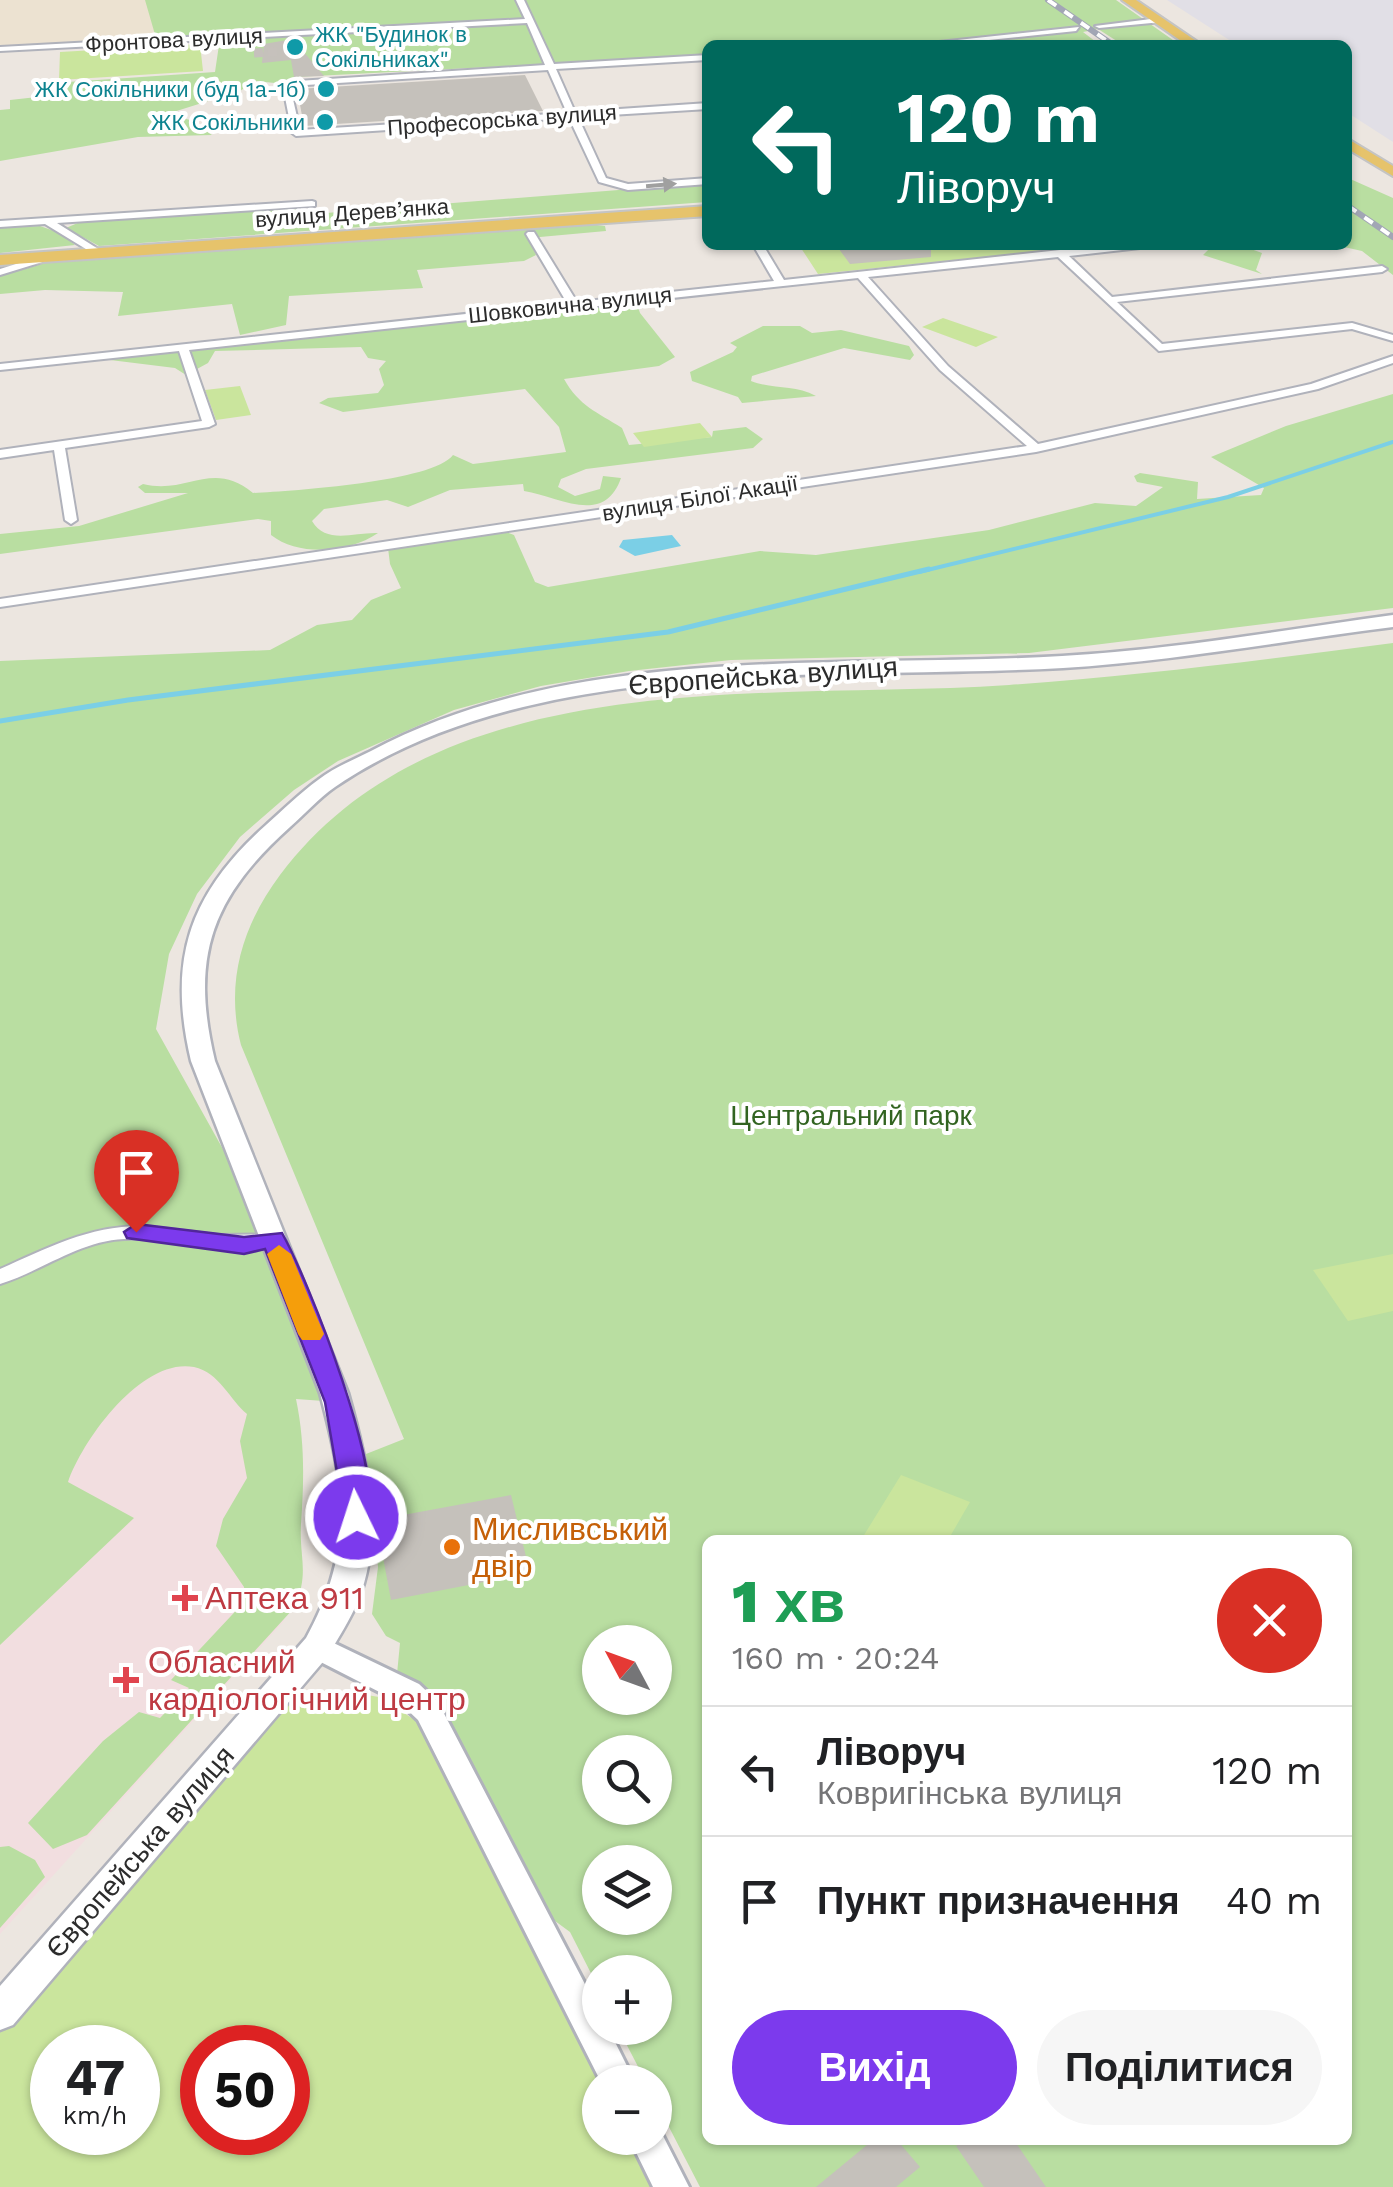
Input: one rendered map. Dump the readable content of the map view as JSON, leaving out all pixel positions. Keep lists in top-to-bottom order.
{
  "streets": {
    "main road": ["вулиця Дерев’янка", "Європейська вулиця"],
    "street": [
      "Фронтова вулиця",
      "Професорська вулиця",
      "Шовковична вулиця",
      "вулиця Білої Акації"
    ]
  },
  "parks": ["Центральний парк"],
  "places": {
    "other": [
      "ЖК \"Будинок в Сокільниках\"",
      "ЖК Сокільники (буд 1а-1б)",
      "ЖК Сокільники",
      "Мисливський двір"
    ],
    "health": ["Аптека 911", "Обласний кардiологiчний центр"]
  },
  "north": "top left",
  "page": {
    "turn": ["120 m", "Ліворуч"],
    "heading": ["1 хв", "160 m · 20:24"],
    "map_buttons": ["+", "−"],
    "list": [
      {
        "name": "Ліворуч",
        "note": "Ковригінська вулиця",
        "value": "120 m"
      },
      {
        "name": "Пункт призначення",
        "value": "40 m"
      }
    ],
    "buttons": ["Вихід", "Поділитися"],
    "speed": "47 km/h",
    "limit": "50"
  }
}
